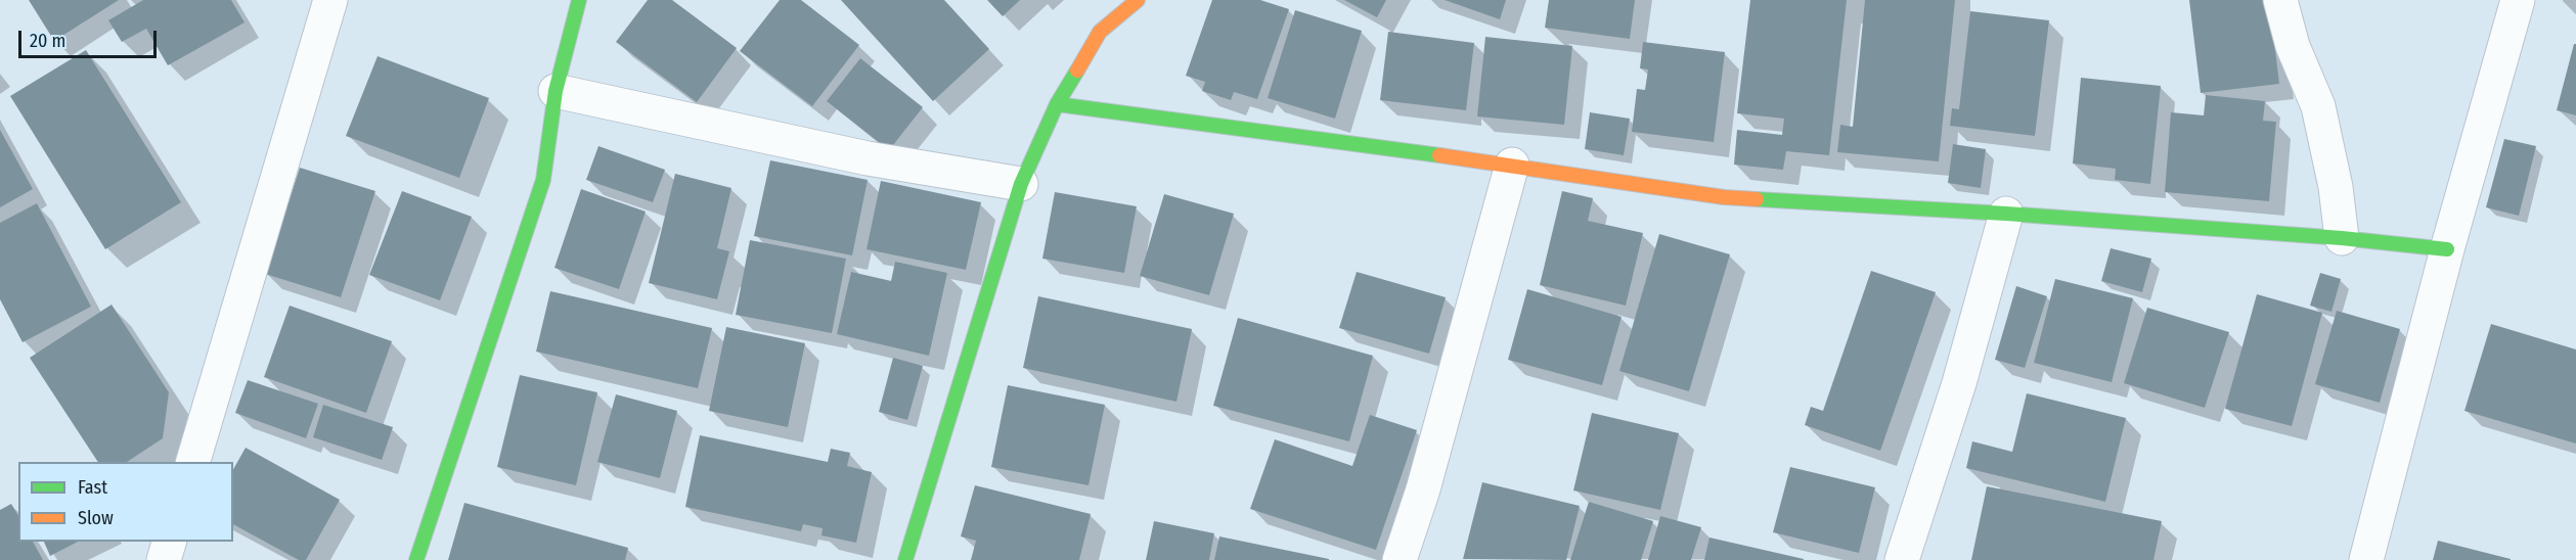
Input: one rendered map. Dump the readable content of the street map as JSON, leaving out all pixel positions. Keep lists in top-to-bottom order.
{
  "legend": ["Fast", "Slow"],
  "scale_bar": "20 m"
}
